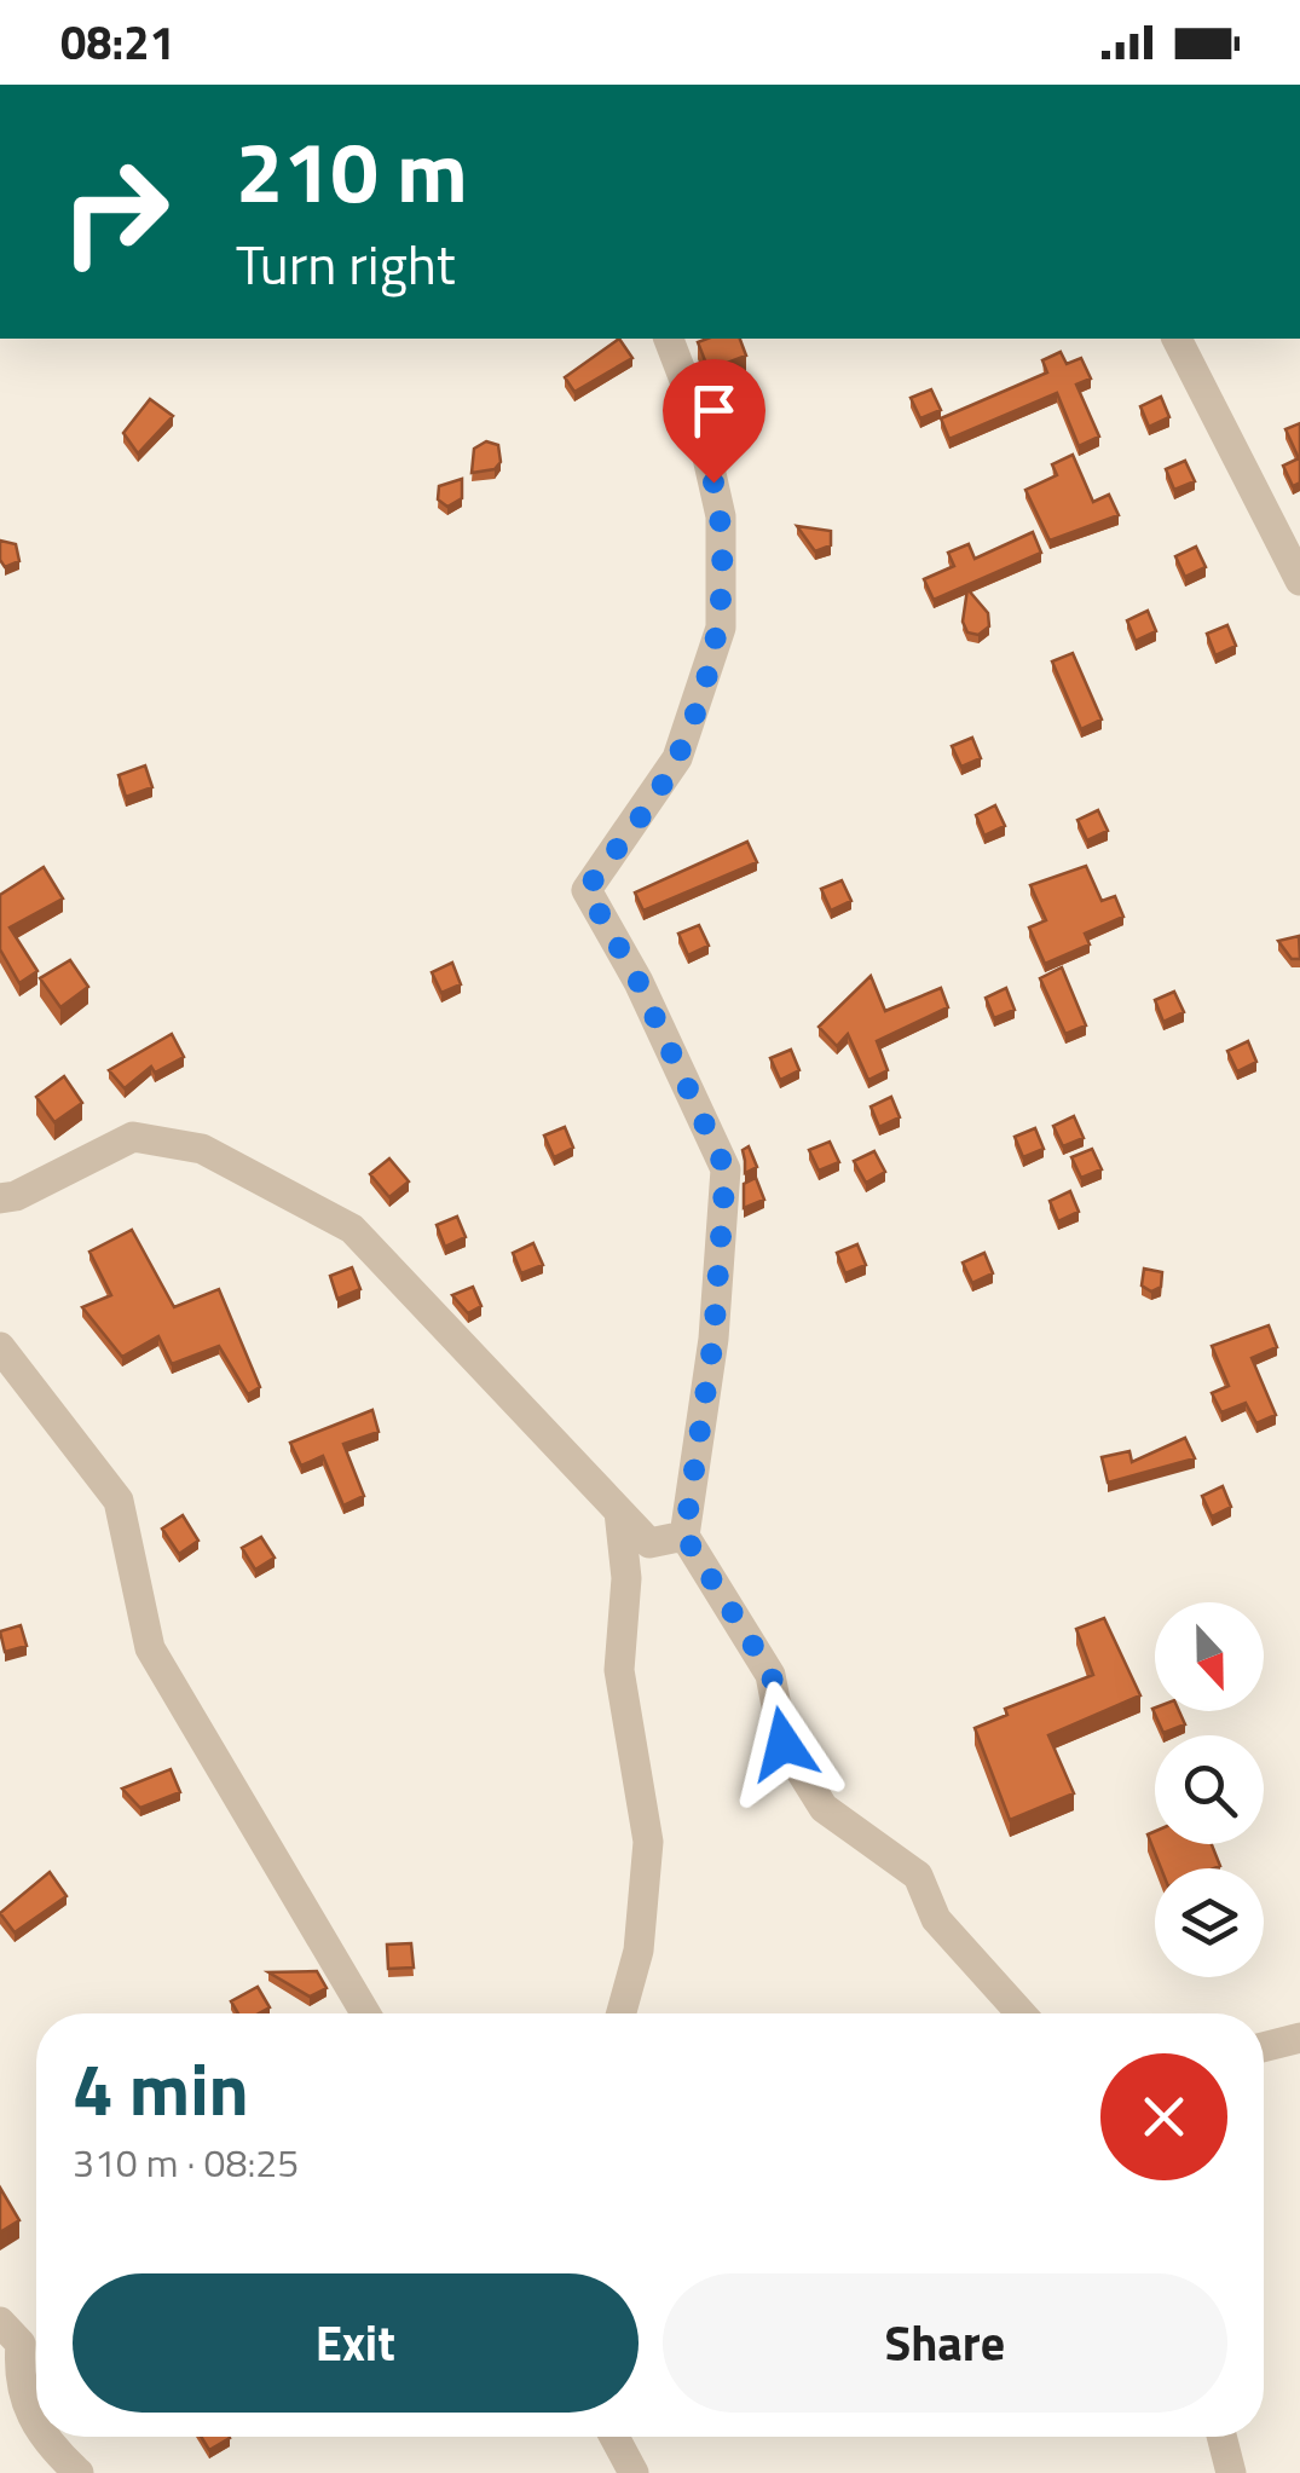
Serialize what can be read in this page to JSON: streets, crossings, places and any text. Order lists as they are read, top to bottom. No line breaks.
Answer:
{"north":"bottom","page":{"status":"08:21","turn":["210 m","Turn right"],"heading":["4 min","310 m · 08:25"],"buttons":["Exit","Share"]}}
